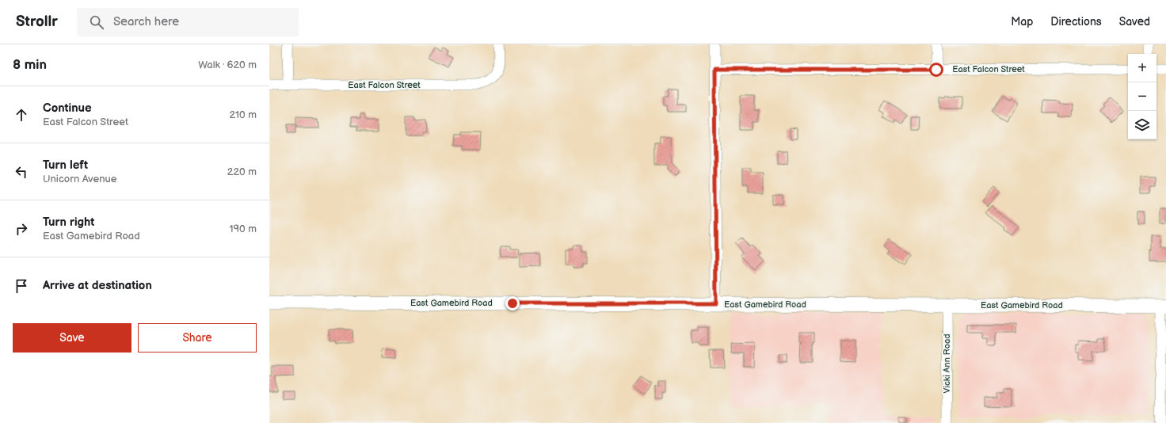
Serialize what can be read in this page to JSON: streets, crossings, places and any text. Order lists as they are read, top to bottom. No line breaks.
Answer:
{"streets":{"main road":["East Gamebird Road"],"street":["East Falcon Street","Vicki Ann Road"]},"crossings":[["East Gamebird Road","Vicki Ann Road"]],"page":{"header":"Strollr","search":"Search here","nav":["Map","Directions","Saved"],"heading":["8 min","Walk · 620 m"],"map_buttons":["+","−"],"list":[["Continue","East Falcon Street","210 m"],["Turn left","Unicorn Avenue","220 m"],["Turn right","East Gamebird Road","190 m"],"Arrive at destination"],"buttons":["Save","Share"]}}
